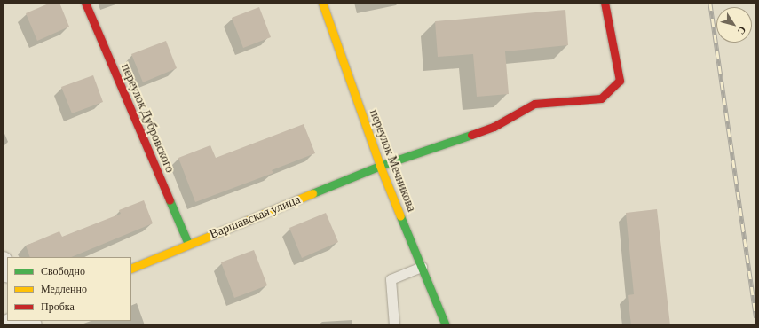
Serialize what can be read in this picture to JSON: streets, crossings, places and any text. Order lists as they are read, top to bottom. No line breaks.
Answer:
{"streets":{"street":["переулок Дубровского","переулок Мечникова","Варшавская улица"]},"crossings":[["переулок Дубровского","Варшавская улица"],["переулок Мечникова","Варшавская улица"]],"legend":["Свободно","Медленно","Пробка"],"north":"bottom right"}
